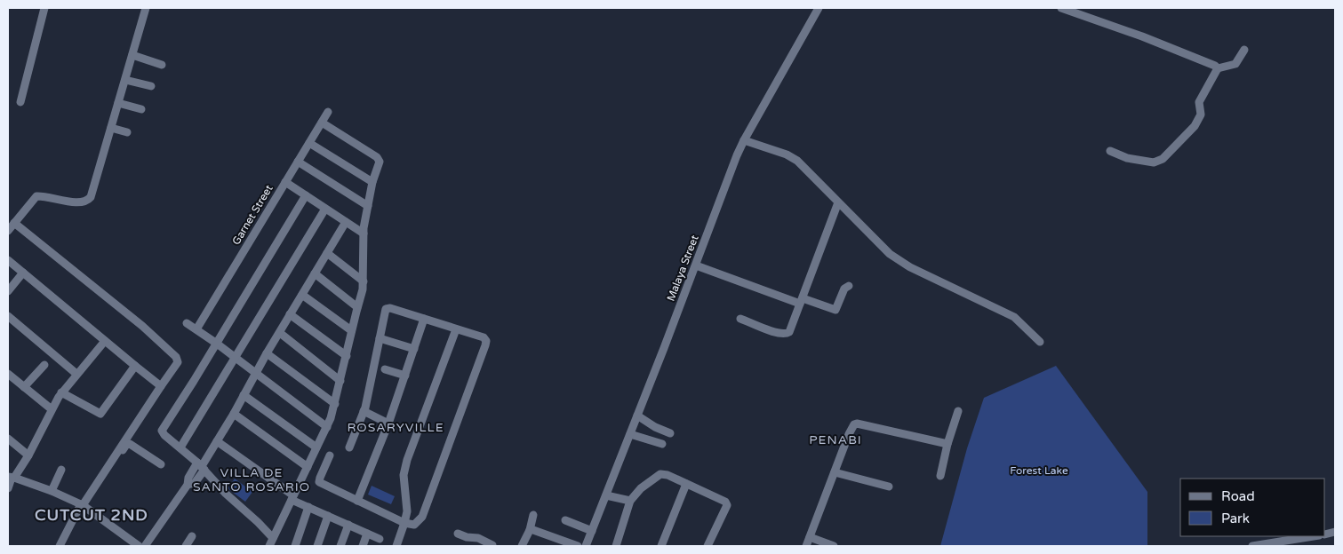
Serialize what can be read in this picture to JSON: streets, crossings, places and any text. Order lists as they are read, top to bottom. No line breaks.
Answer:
{"streets":{"street":["Garnet Street","Malaya Street"]},"districts":["ROSARYVILLE","PENABI","VILLA DE SANTO ROSARIO","CUTCUT 2ND"],"parks":["Forest Lake"],"legend":["Road","Park"]}
